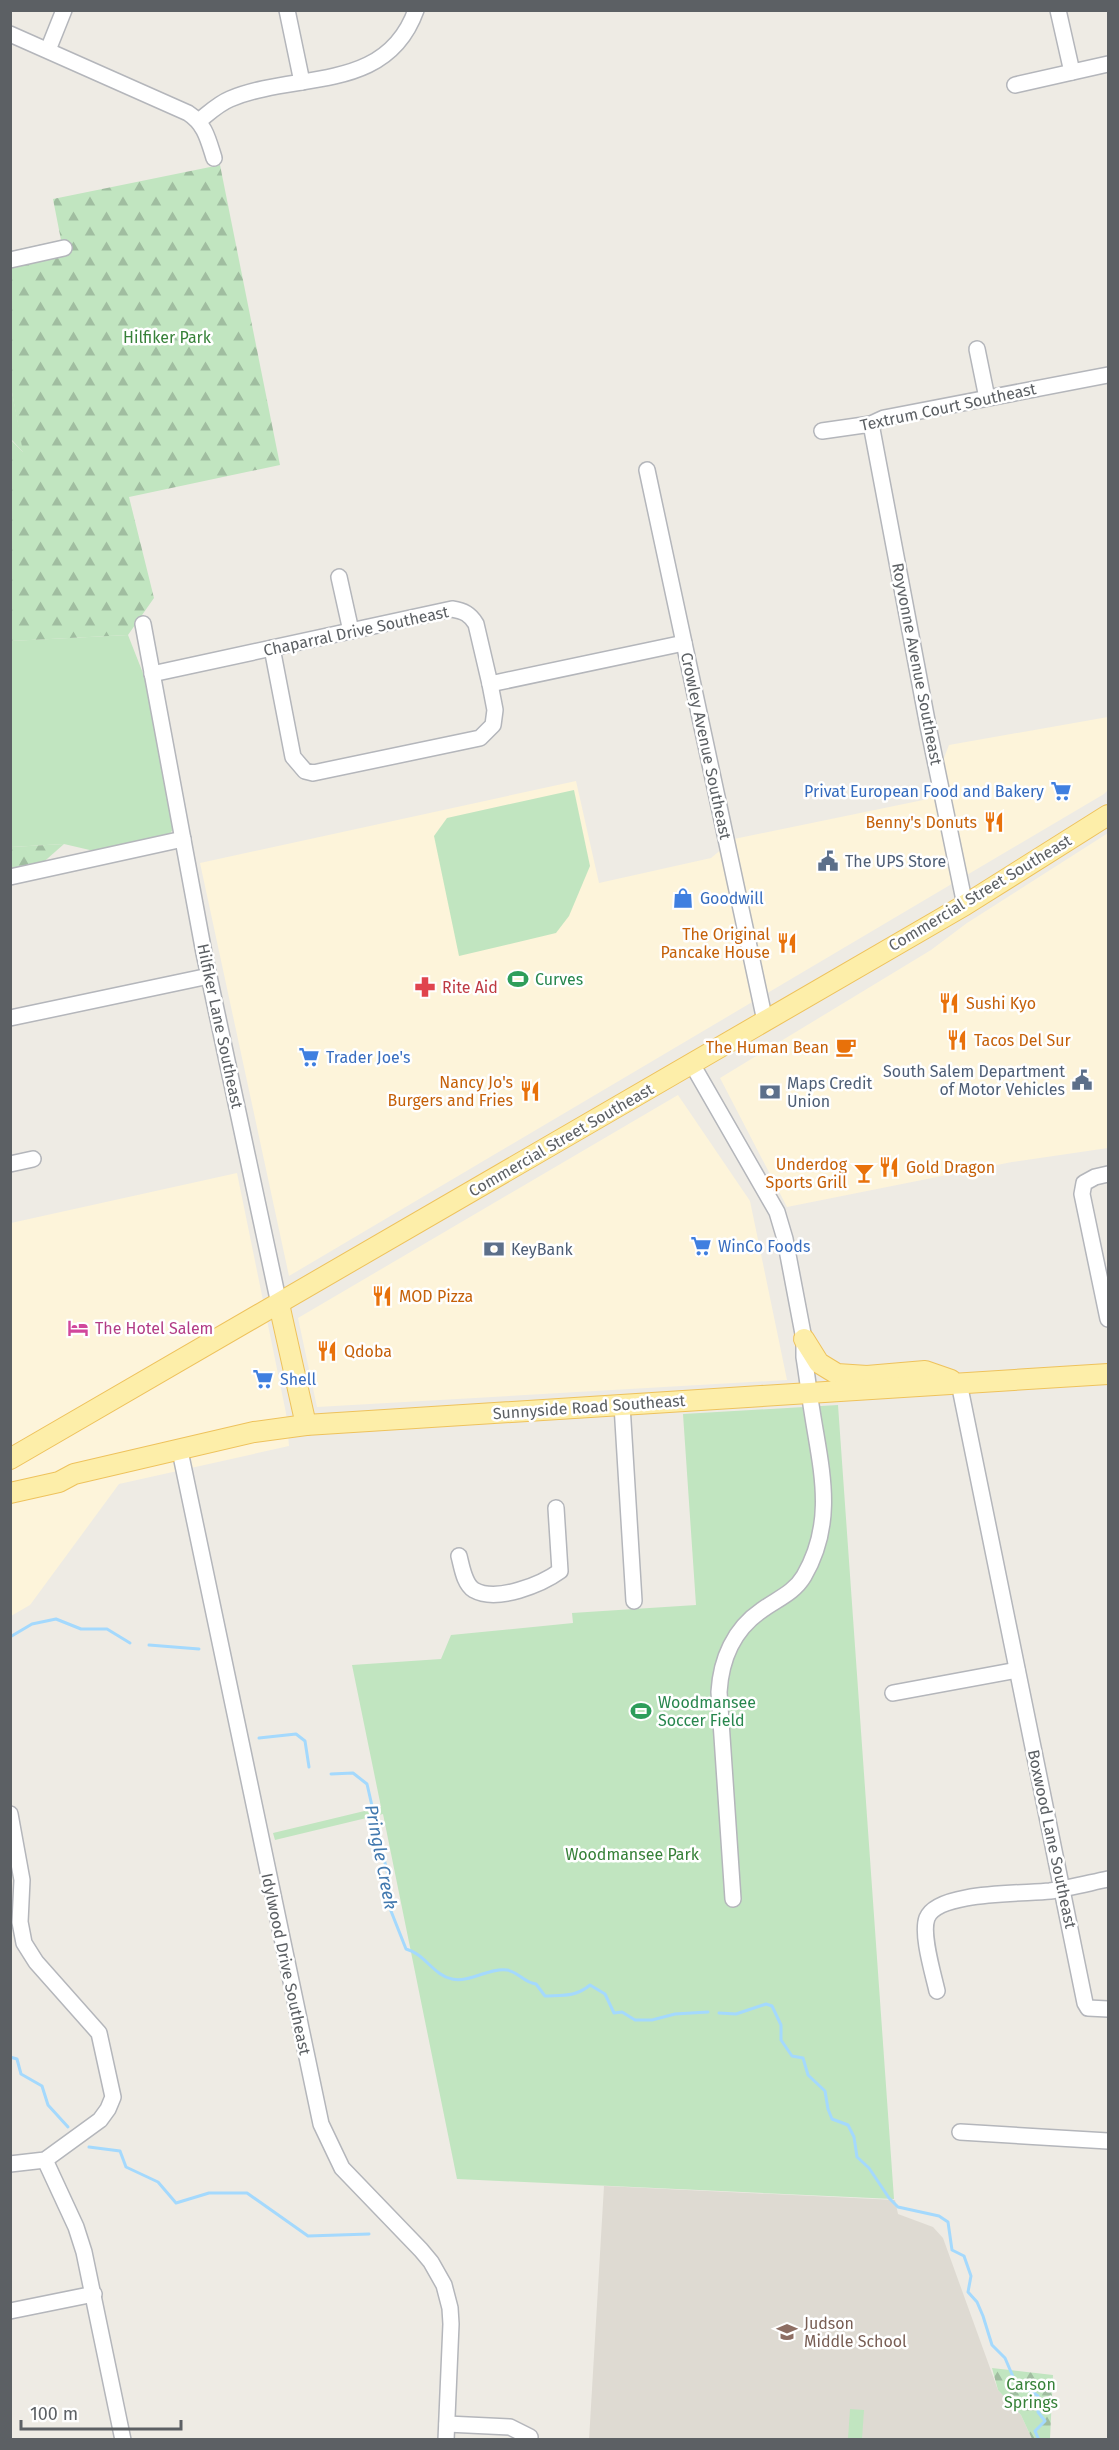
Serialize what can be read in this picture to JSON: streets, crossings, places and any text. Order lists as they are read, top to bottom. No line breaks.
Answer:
{"streets":{"main road":["Commercial Street Southeast","Hilfiker Lane Southeast","Sunnyside Road Southeast"],"street":["Textrum Court Southeast","Chaparral Drive Southeast","Royvonne Avenue Southeast","Crowley Avenue Southeast","Boxwood Lane Southeast","Idylwood Drive Southeast"]},"crossings":[["Textrum Court Southeast","Royvonne Avenue Southeast"],["Chaparral Drive Southeast","Hilfiker Lane Southeast"],["Royvonne Avenue Southeast","Commercial Street Southeast"],["Crowley Avenue Southeast","Commercial Street Southeast"],["Commercial Street Southeast","Hilfiker Lane Southeast"],["Hilfiker Lane Southeast","Sunnyside Road Southeast"],["Sunnyside Road Southeast","Boxwood Lane Southeast"],["Sunnyside Road Southeast","Idylwood Drive Southeast"]],"water":["Pringle Creek"],"parks":["Hilfiker Park","Woodmansee Park","Carson Springs"],"places":{"supermarket":["Privat European Food and Bakery","Trader Joe's","WinCo Foods","Shell"],"restaurant":["Benny's Donuts","The Original Pancake House","Sushi Kyo","Tacos Del Sur","Nancy Jo's Burgers and Fries","Gold Dragon","MOD Pizza","Qdoba"],"public building":["The UPS Store","South Salem Department of Motor Vehicles"],"shop":["Goodwill"],"sports":["Curves","Woodmansee Soccer Field"],"pharmacy":["Rite Aid"],"cafe":["The Human Bean"],"bank":["Maps Credit Union","KeyBank"],"bar":["Underdog Sports Grill"],"hotel":["The Hotel Salem"],"school or university":["Judson Middle School"]},"scale_bar":"100 m"}
